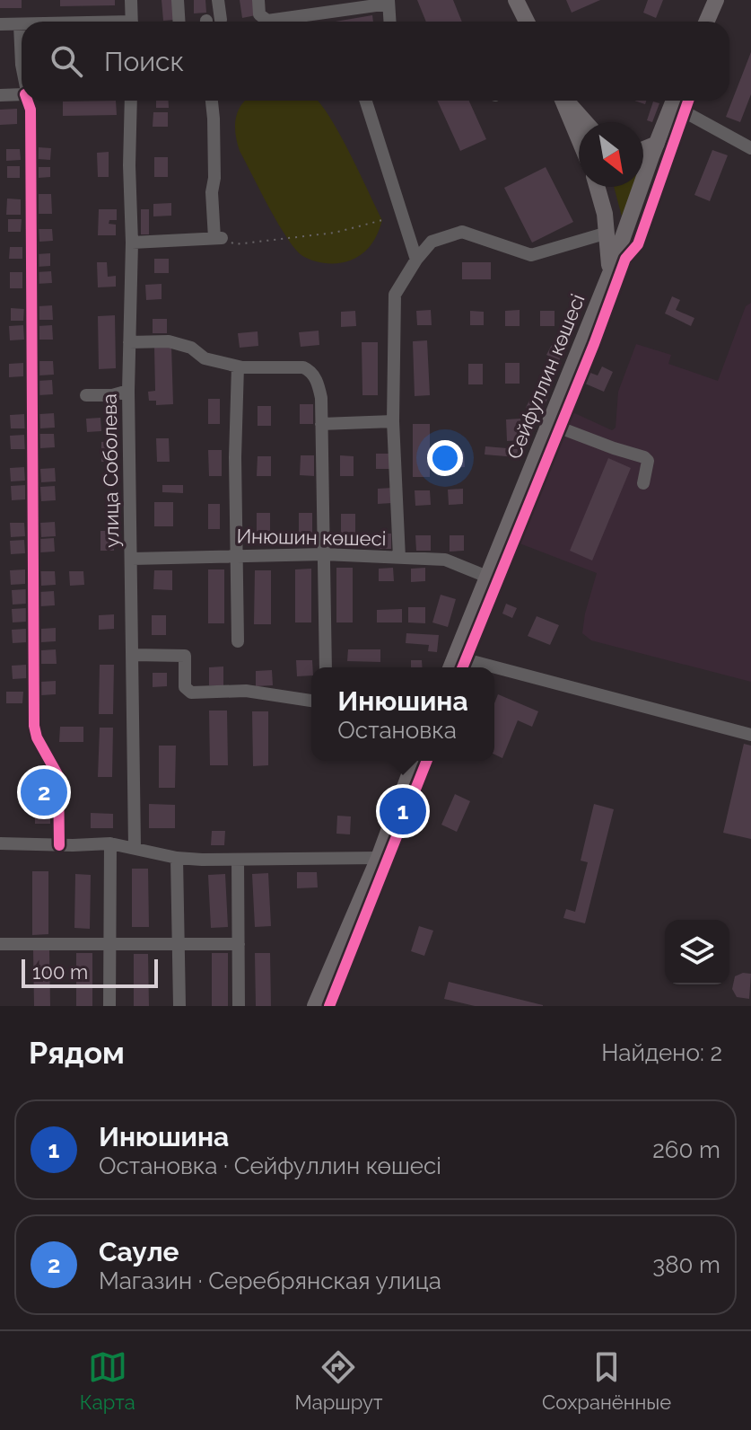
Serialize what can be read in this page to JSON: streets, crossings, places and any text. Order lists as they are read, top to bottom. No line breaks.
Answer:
{"streets":{"main road":["Сейфуллин көшесі"],"street":["улица Соболева","Инюшин көшесі"]},"crossings":[["Сейфуллин көшесі","Инюшин көшесі"],["улица Соболева","Инюшин көшесі"]],"scale_bar":"100 m","north":"bottom right","page":{"search":"Поиск","popup":["Инюшина","Остановка"],"pins":["2","1"],"scale":"100 m","heading":["Рядом","Найдено: 2"],"list":[{"mark":"1","name":"Инюшина","note":"Остановка · Сейфуллин көшесі","value":"260 m"},{"mark":"2","name":"Сауле","note":"Магазин · Серебрянская улица","value":"380 m"}],"nav":["Карта","Маршрут","Сохранённые"]}}
